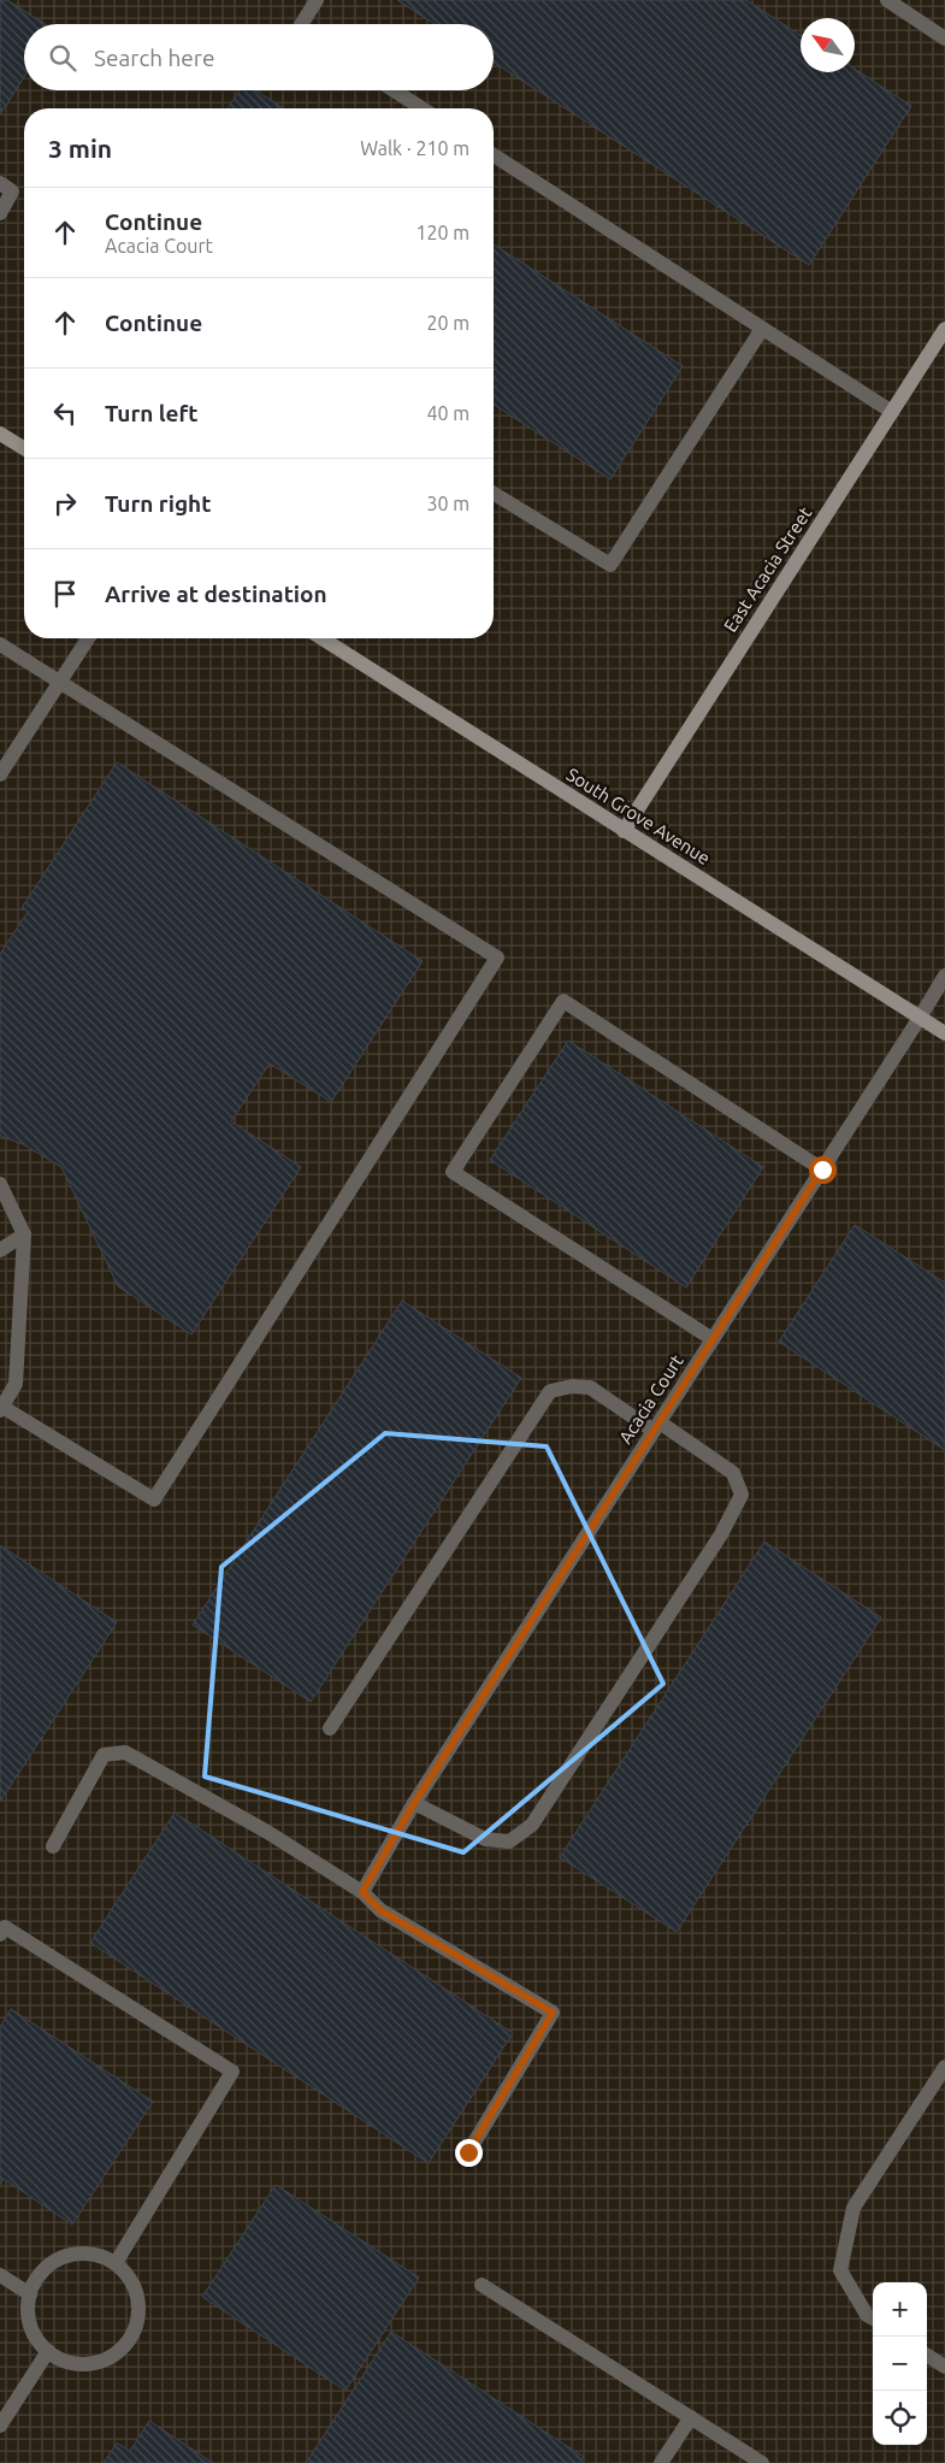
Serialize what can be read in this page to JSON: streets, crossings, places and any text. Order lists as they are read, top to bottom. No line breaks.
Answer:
{"streets":{"main road":["East Acacia Street","South Grove Avenue"],"street":["Acacia Court"]},"crossings":[["East Acacia Street","South Grove Avenue"],["South Grove Avenue","Acacia Court"]],"north":"top left","page":{"search":"Search here","heading":["3 min","Walk · 210 m"],"list":[["Continue","Acacia Court","120 m"],["Continue","20 m"],["Turn left","40 m"],["Turn right","30 m"],"Arrive at destination"],"map_buttons":["+","−"]}}
